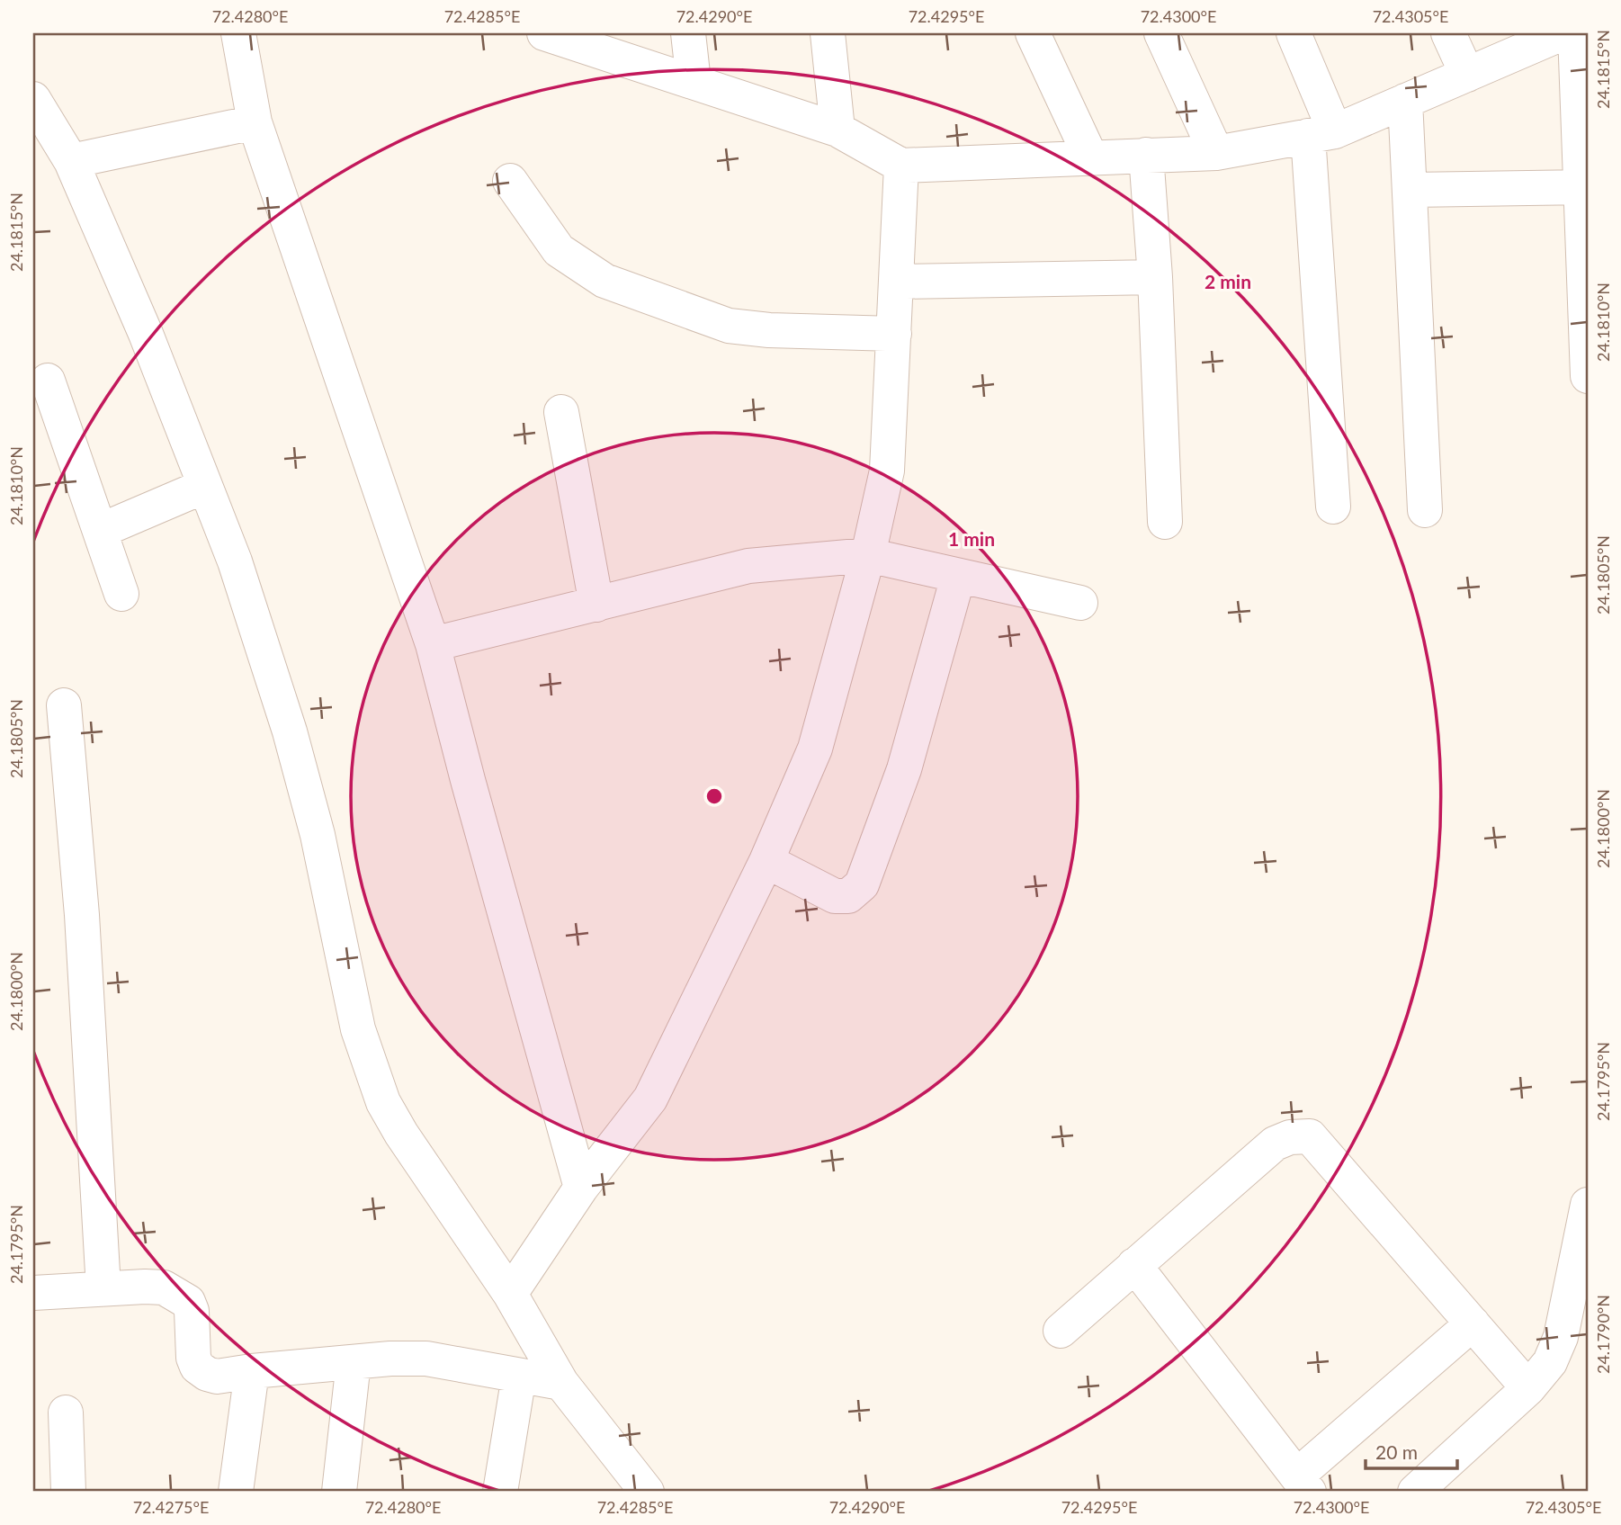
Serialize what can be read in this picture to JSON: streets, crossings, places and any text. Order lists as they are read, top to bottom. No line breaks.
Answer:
{"scale_bar":"20 m","coordinates":["72.4280°E","72.4285°E","72.4290°E","72.4295°E","72.4300°E","72.4305°E","24.1815°N","24.1810°N","24.1805°N","24.1800°N","24.1795°N","24.1790°N","72.4275°E"],"rings":["2 min","1 min"]}
